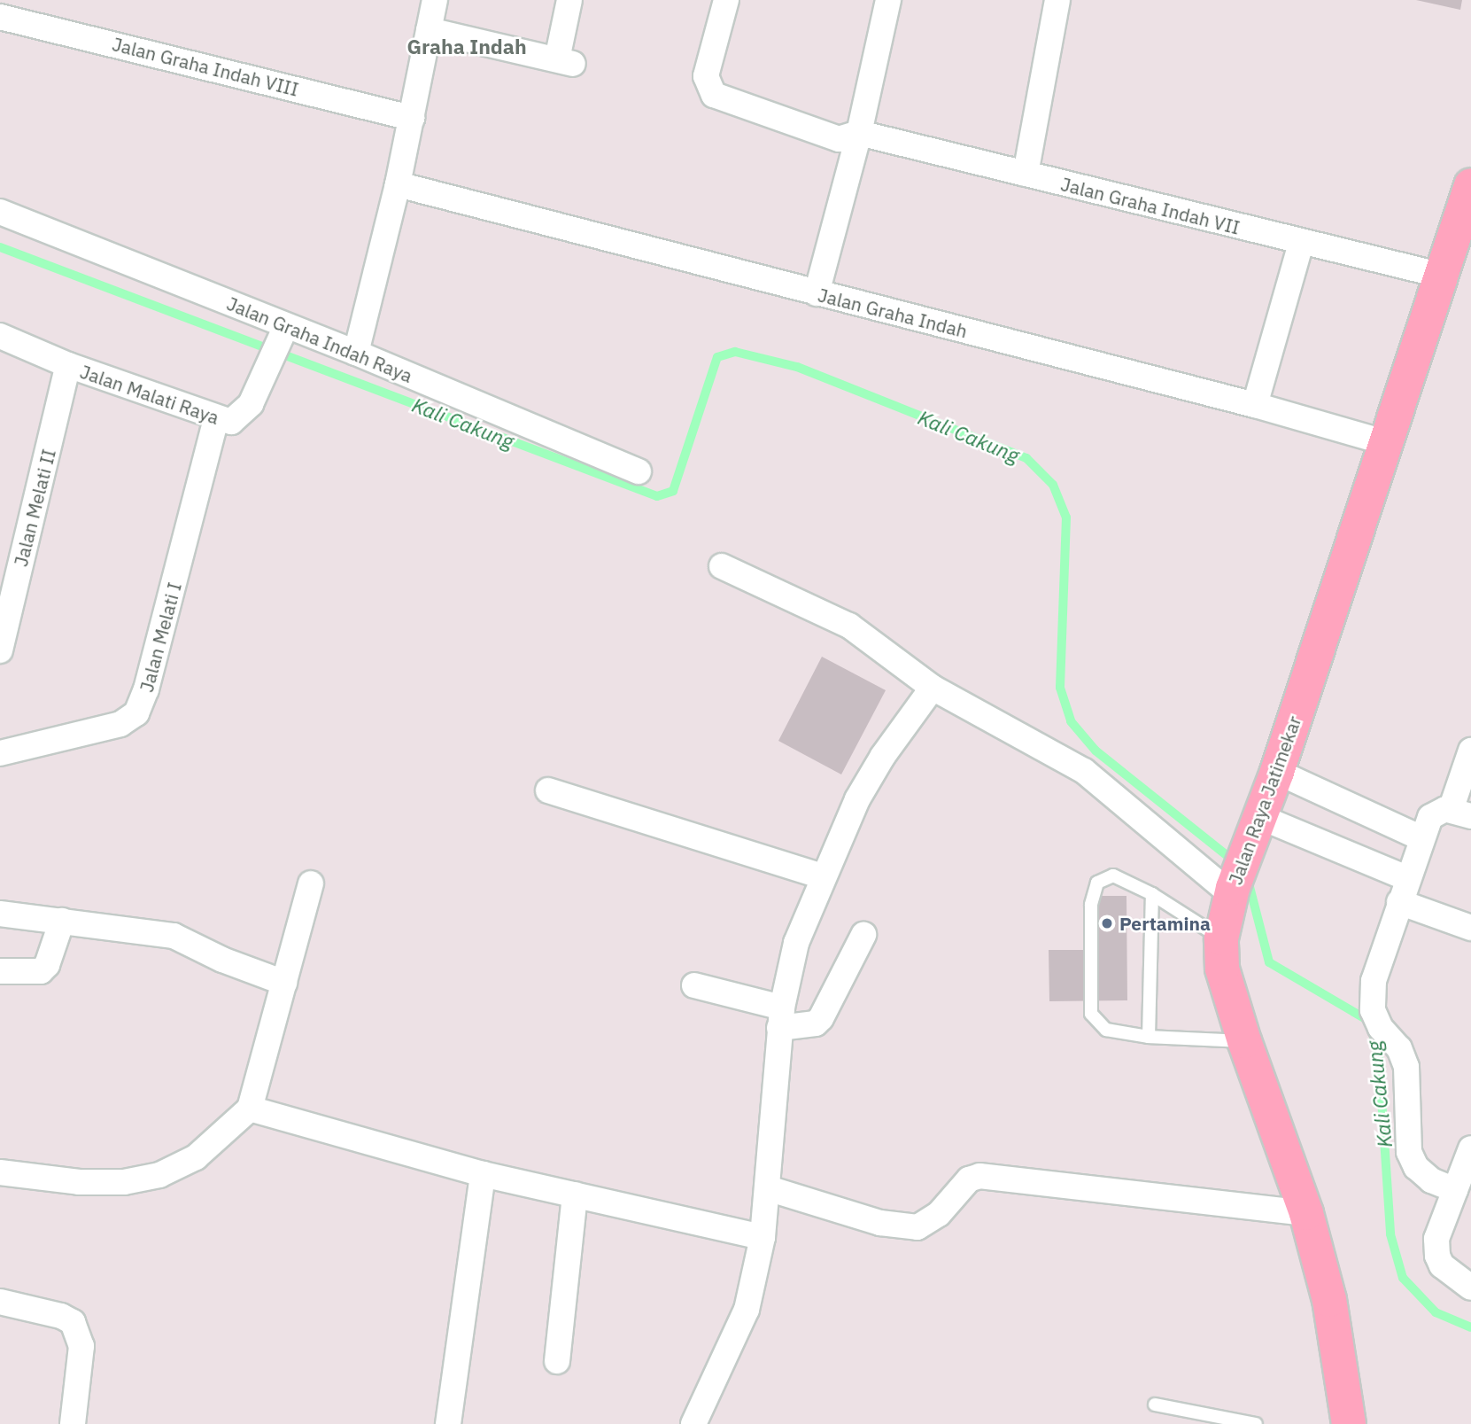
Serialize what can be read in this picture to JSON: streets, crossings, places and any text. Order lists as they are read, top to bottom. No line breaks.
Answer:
{"streets":{"main road":["Jalan Raya Jatimekar"],"street":["Jalan Graha Indah VIII","Jalan Graha Indah VII","Jalan Graha Indah","Jalan Graha Indah Raya","Jalan Malati Raya","Jalan Melati II","Jalan Melati I"]},"crossings":[["Jalan Graha Indah VII","Jalan Raya Jatimekar"],["Jalan Graha Indah","Jalan Raya Jatimekar"],["Jalan Graha Indah Raya","Jalan Malati Raya"],["Jalan Malati Raya","Jalan Melati II"],["Jalan Malati Raya","Jalan Melati I"]],"districts":["Graha Indah"],"water":["Kali Cakung"],"places":["Pertamina"]}
